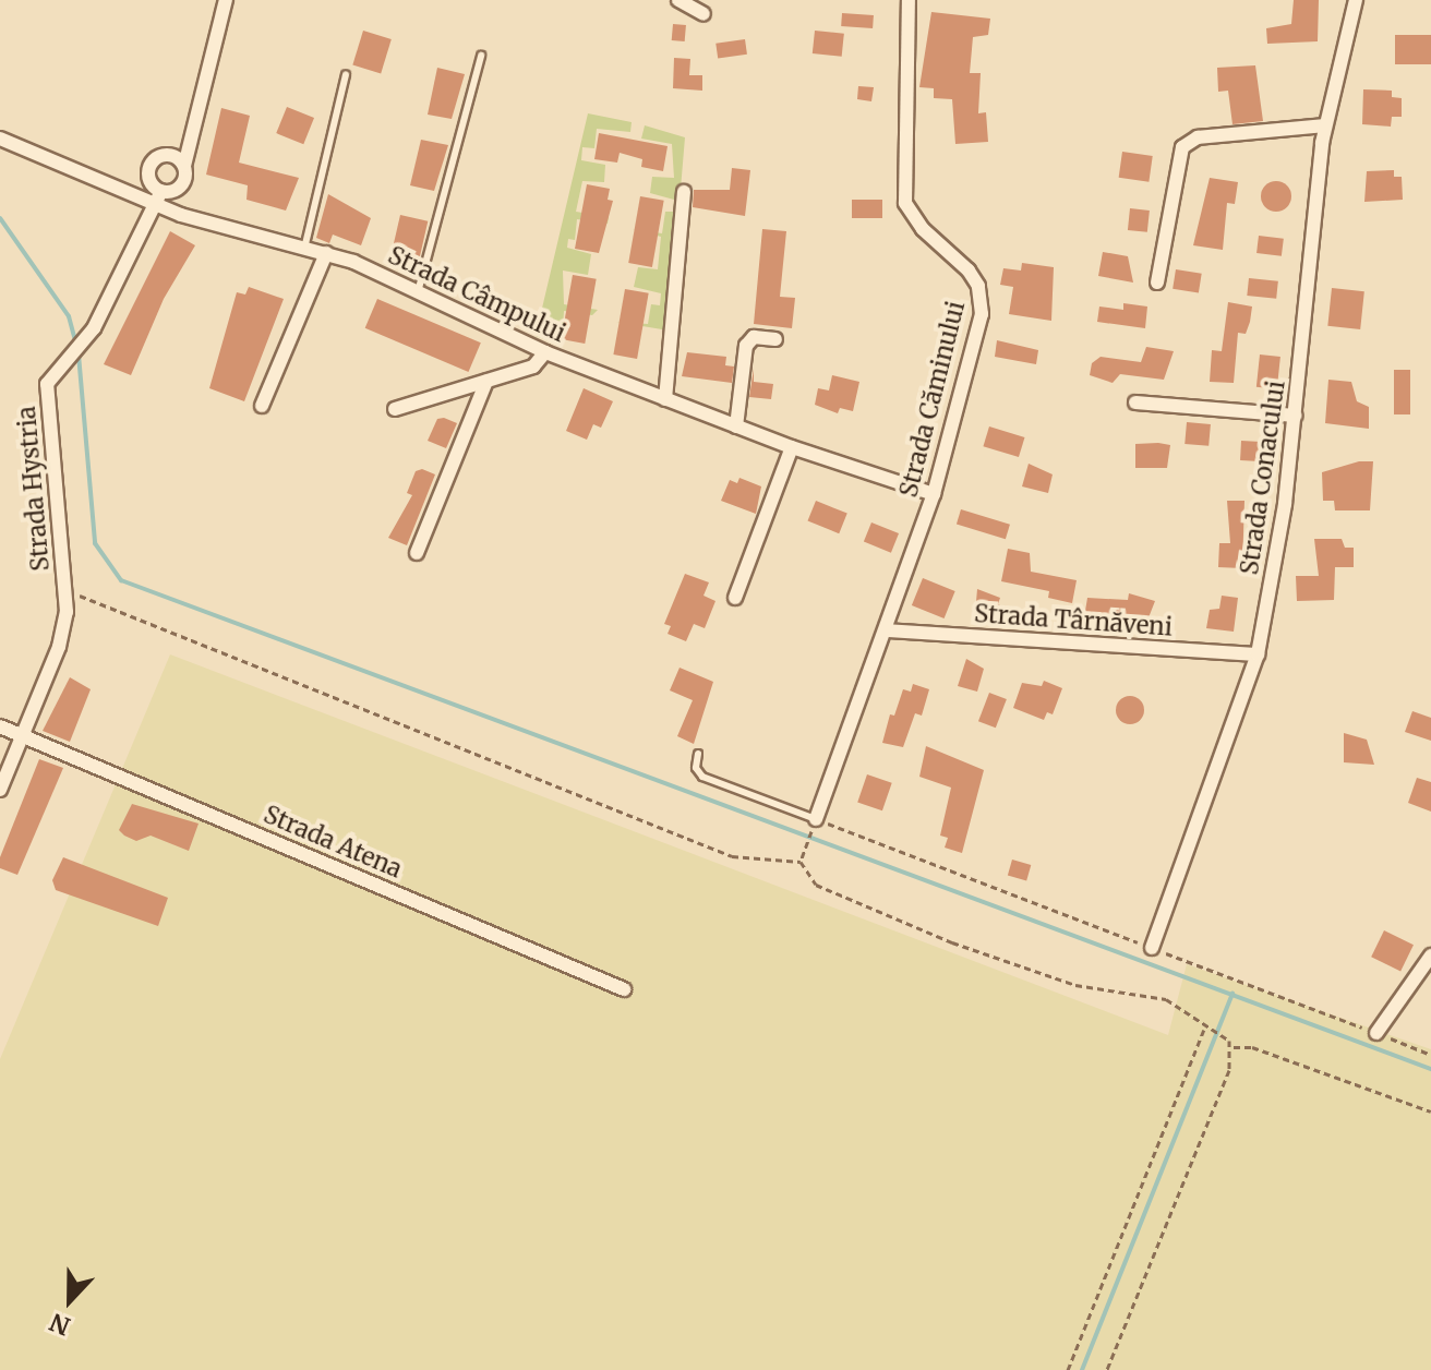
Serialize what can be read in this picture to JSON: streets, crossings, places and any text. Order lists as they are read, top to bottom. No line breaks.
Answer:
{"streets":{"street":["Strada Câmpului","Strada Căminului","Strada Conacului","Strada Hystria","Strada Târnăveni","Strada Atena"]},"crossings":[["Strada Câmpului","Strada Căminului"],["Strada Câmpului","Strada Hystria"],["Strada Căminului","Strada Târnăveni"],["Strada Conacului","Strada Târnăveni"],["Strada Hystria","Strada Atena"]],"north":"bottom"}
